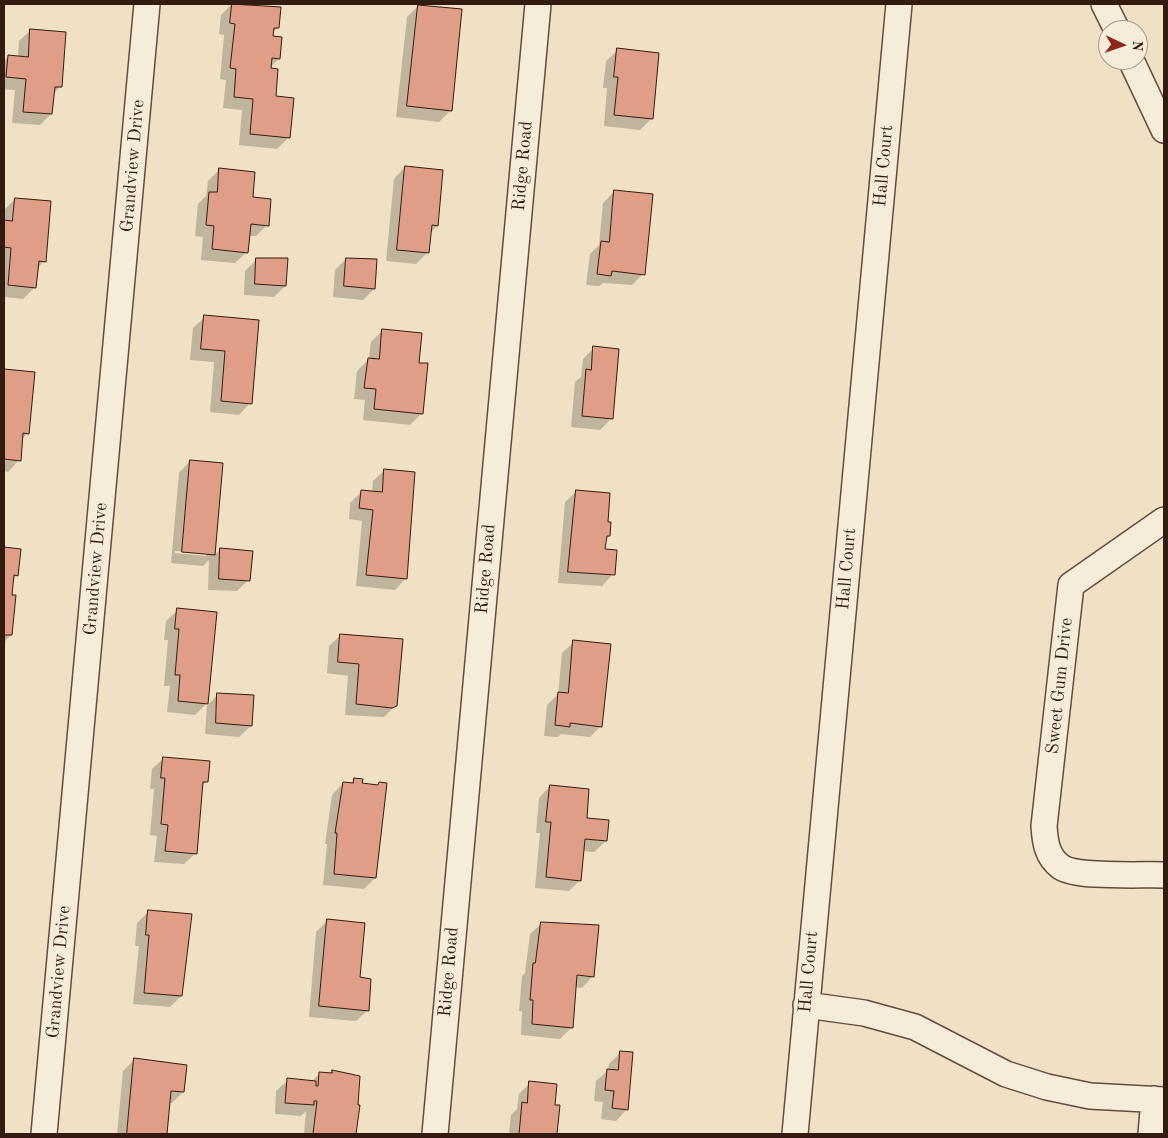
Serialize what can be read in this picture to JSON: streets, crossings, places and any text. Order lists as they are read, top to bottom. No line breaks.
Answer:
{"streets":{"street":["Grandview Drive","Ridge Road","Hall Court","Sweet Gum Drive"]},"north":"right"}
